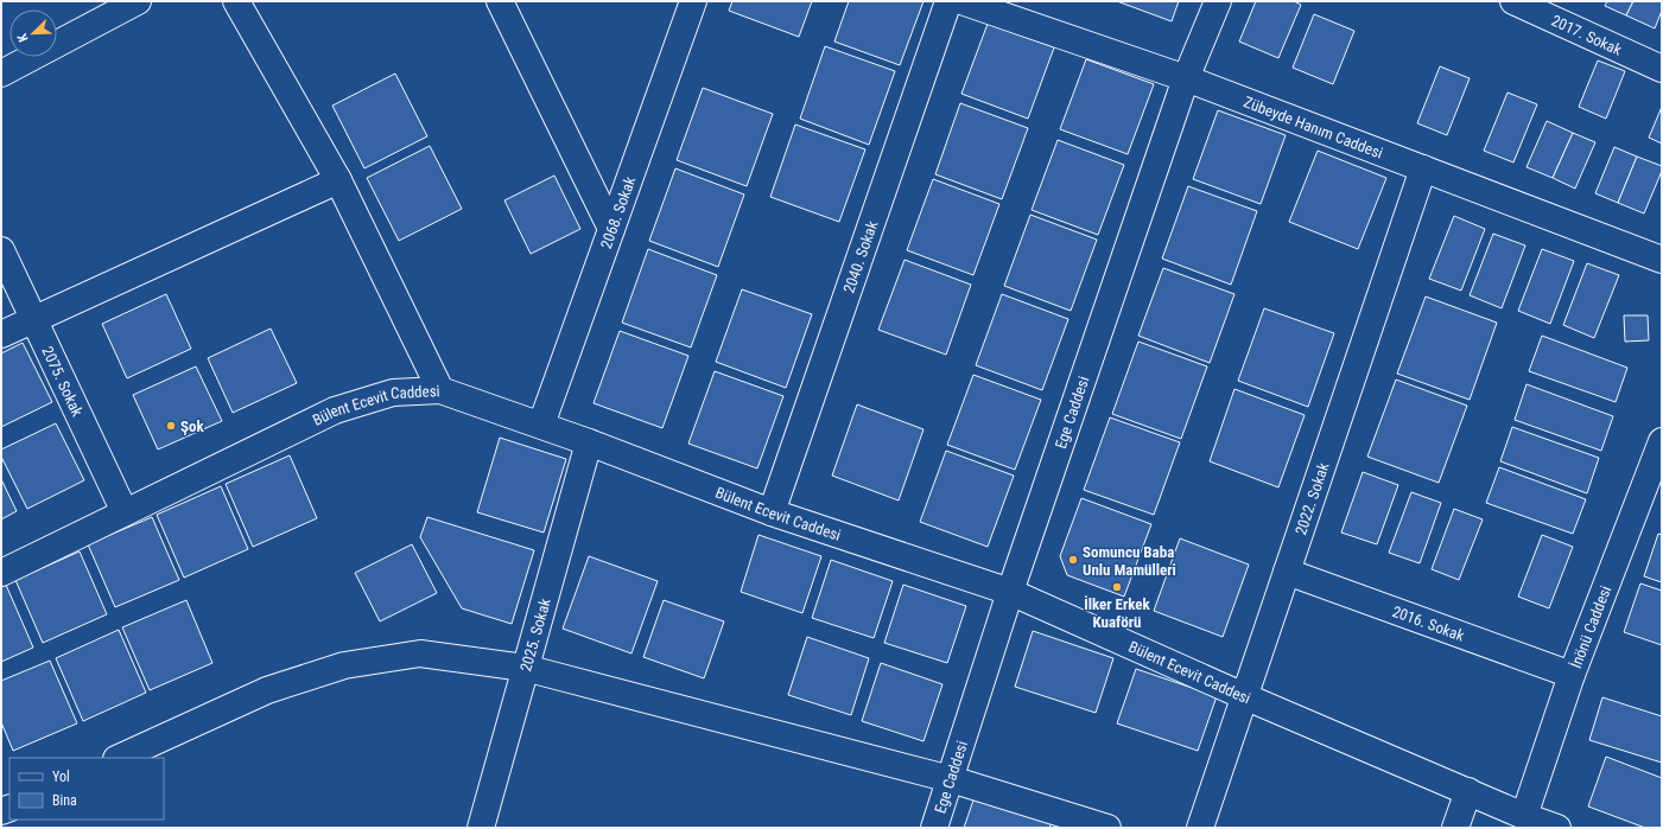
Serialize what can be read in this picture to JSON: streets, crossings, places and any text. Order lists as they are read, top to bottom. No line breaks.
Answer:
{"streets":{"street":["2017. Sokak","Zübeyde Hanım Caddesi","2068. Sokak","2040. Sokak","2075. Sokak","Bülent Ecevit Caddesi","Ege Caddesi","2022. Sokak","2016. Sokak","İnönü Caddesi","2025. Sokak"]},"crossings":[["Zübeyde Hanım Caddesi","Ege Caddesi"],["Zübeyde Hanım Caddesi","2022. Sokak"],["2068. Sokak","Bülent Ecevit Caddesi"],["2040. Sokak","Bülent Ecevit Caddesi"],["2075. Sokak","Bülent Ecevit Caddesi"],["Bülent Ecevit Caddesi","Ege Caddesi"],["Bülent Ecevit Caddesi","2022. Sokak"],["Bülent Ecevit Caddesi","İnönü Caddesi"],["Bülent Ecevit Caddesi","2025. Sokak"],["2022. Sokak","2016. Sokak"],["2016. Sokak","İnönü Caddesi"]],"places":["Şok","Somuncu Baba Unlu Mamülleri","İlker Erkek Kuaförü"],"legend":["Yol","Bina"],"north":"bottom left"}
